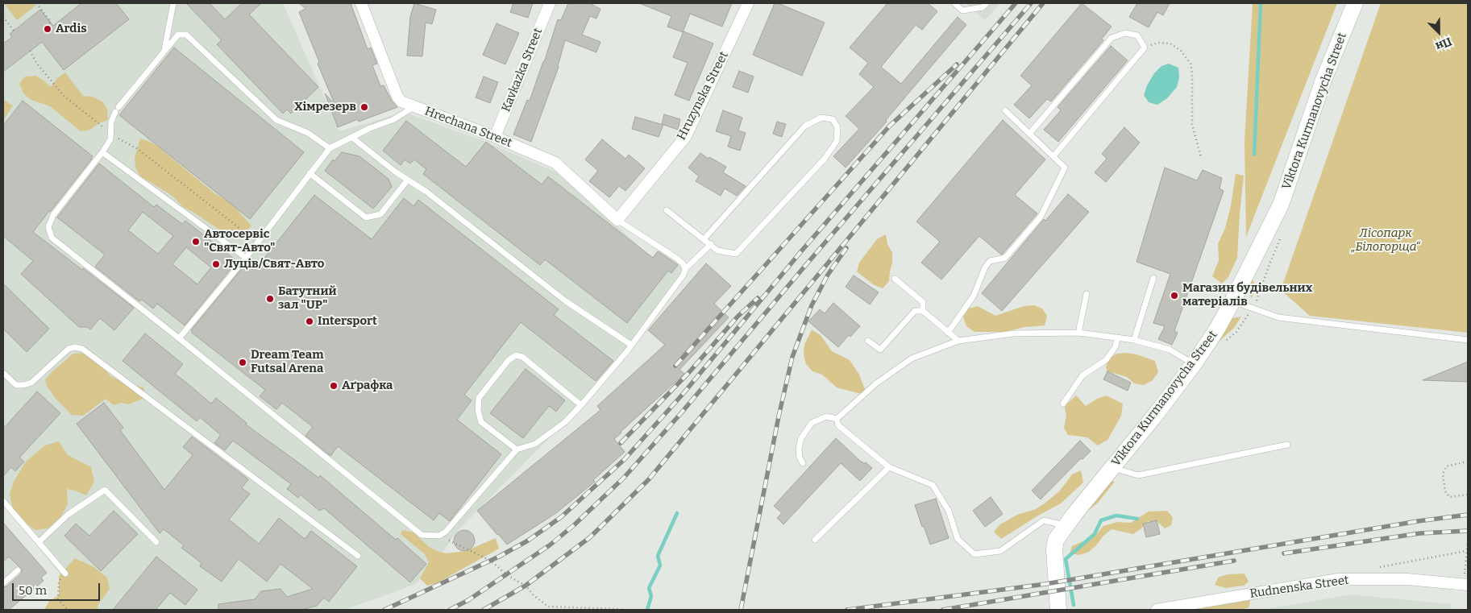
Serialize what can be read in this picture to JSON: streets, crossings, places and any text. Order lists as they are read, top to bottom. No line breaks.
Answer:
{"streets":{"street":["Kavkazka Street","Hruzynska Street","Viktora Kurmanovycha Street","Hrechana Street","Rudnenska Street"]},"crossings":[["Kavkazka Street","Hrechana Street"],["Hruzynska Street","Hrechana Street"]],"parks":["Лісопарк „Білогорща“"],"places":["Ardis","Хімрезерв","Автосервіс \"Свят-Авто\"","Луців/Свят-Авто","Магазин будівельних матеріалів","Батутний зал \"UP\"","Intersport","Dream Team Futsal Arena","Аґрафка"],"scale_bar":"50 m","north":"bottom right"}
